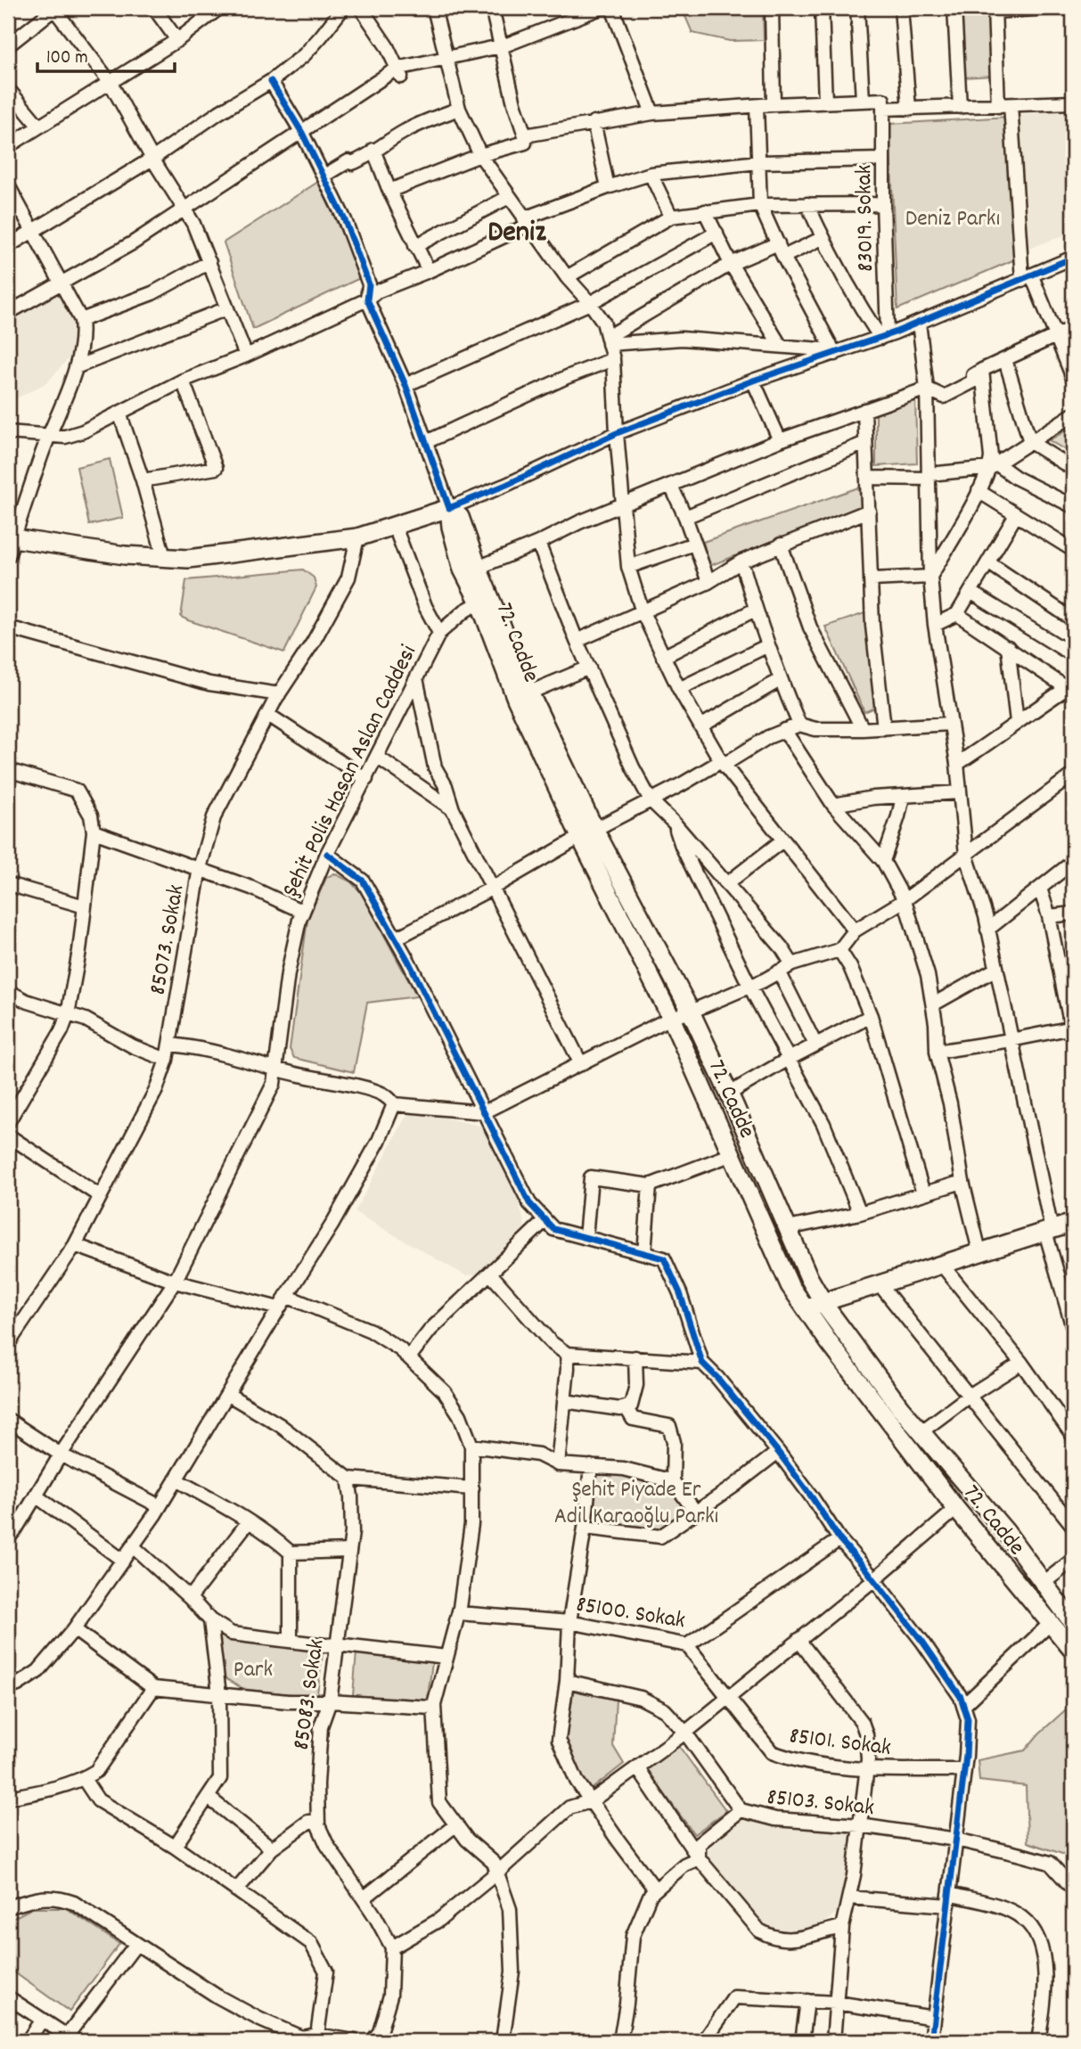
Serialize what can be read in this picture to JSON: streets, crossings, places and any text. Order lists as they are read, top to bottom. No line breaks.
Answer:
{"streets":{"main road":["72. Cadde"],"street":["83019. Sokak","Şehit Polis Hasan Aslan Caddesi","85073. Sokak","85100. Sokak","85083. Sokak","85101. Sokak","85103. Sokak"]},"crossings":[["72. Cadde","Şehit Polis Hasan Aslan Caddesi"],["85100. Sokak","85101. Sokak"]],"districts":["Deniz"],"parks":["Deniz Parkı","Şehit Piyade Er Adil Karaoğlu Parkı","Park"],"scale_bar":"100 m"}
